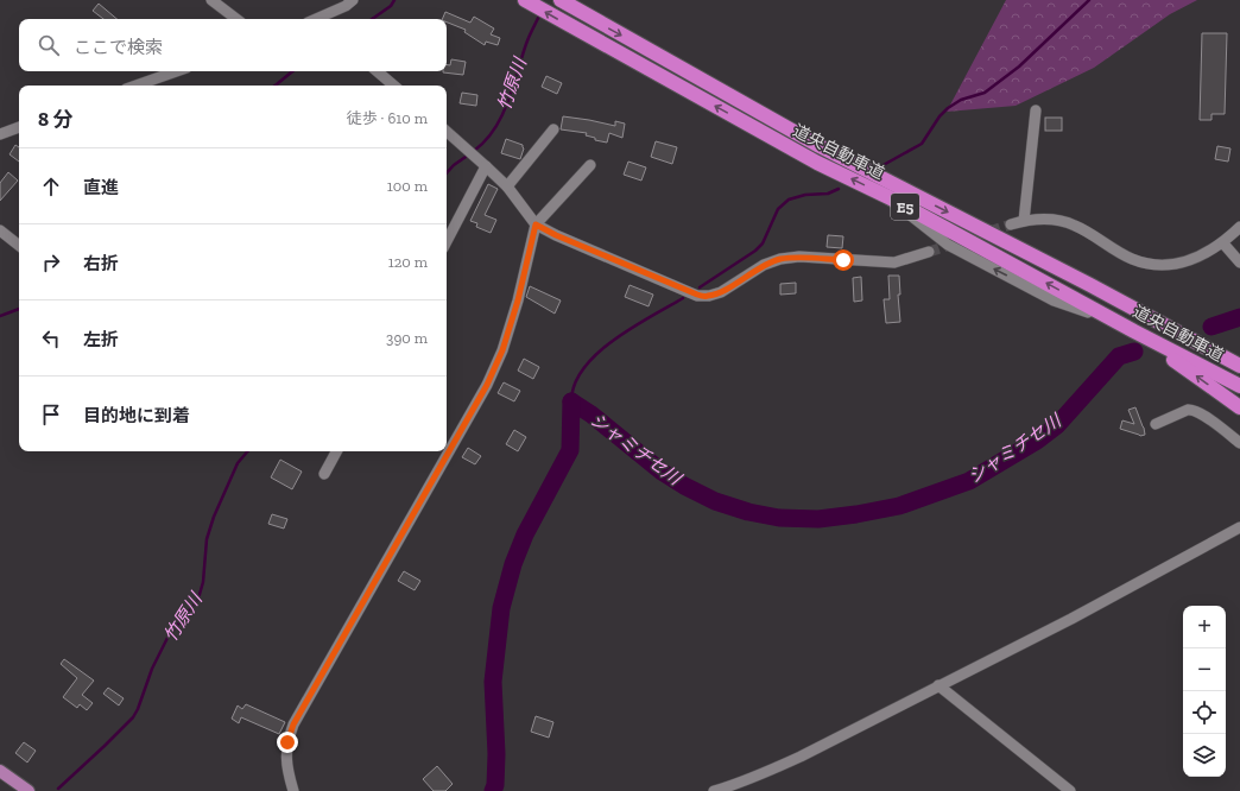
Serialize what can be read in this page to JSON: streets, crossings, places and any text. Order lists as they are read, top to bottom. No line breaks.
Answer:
{"streets":{"highway":["道央自動車道","E5"]},"water":["竹原川","シャミチセ川"],"page":{"search":"ここで検索","heading":["8 分","徒歩 · 610 m"],"list":[["直進","100 m"],["右折","120 m"],["左折","390 m"],"目的地に到着"],"map_buttons":["+","−"]}}
